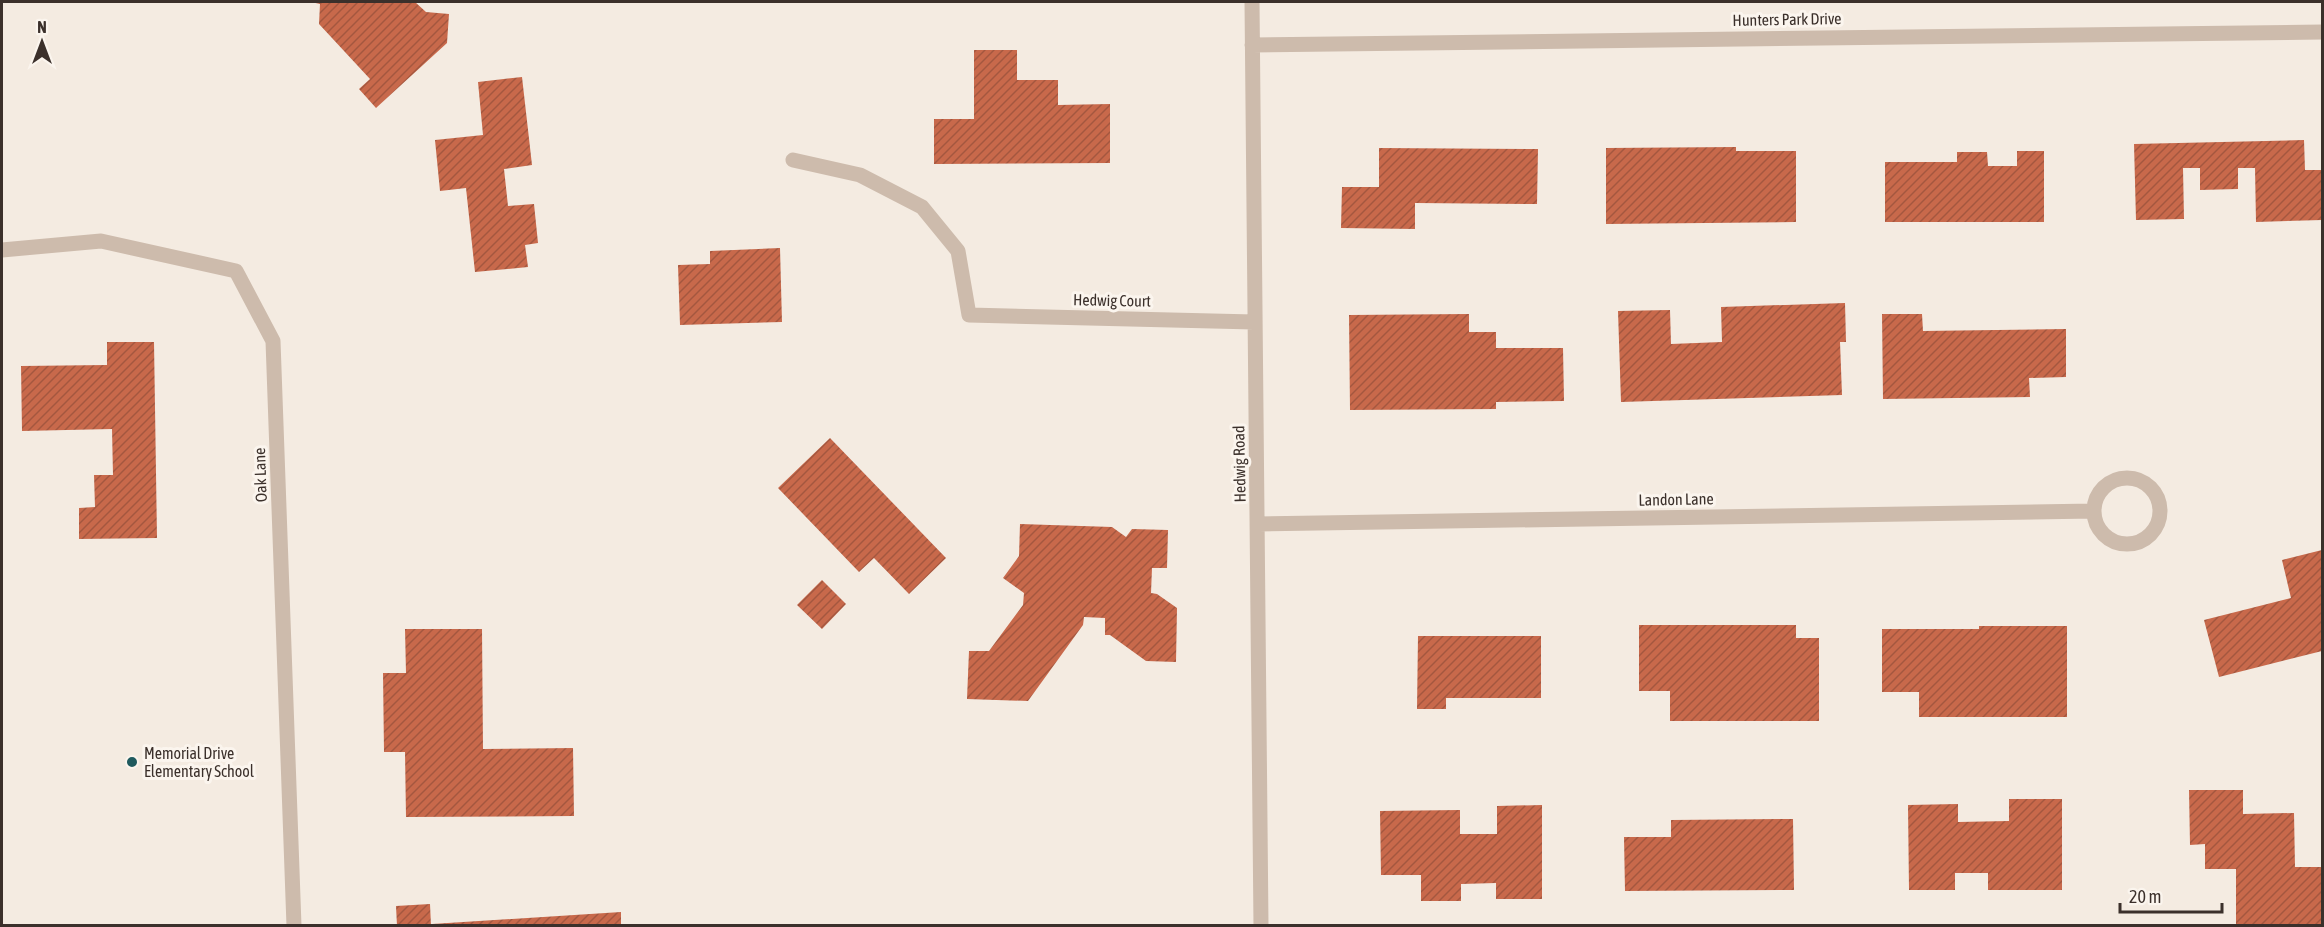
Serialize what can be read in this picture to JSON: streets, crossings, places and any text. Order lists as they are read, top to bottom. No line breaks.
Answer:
{"streets":{"street":["Hunters Park Drive","Hedwig Court","Hedwig Road","Oak Lane","Landon Lane"]},"crossings":[["Hunters Park Drive","Hedwig Road"],["Hedwig Court","Hedwig Road"],["Hedwig Road","Landon Lane"]],"places":["Memorial Drive Elementary School"],"scale_bar":"20 m","north":"top"}
